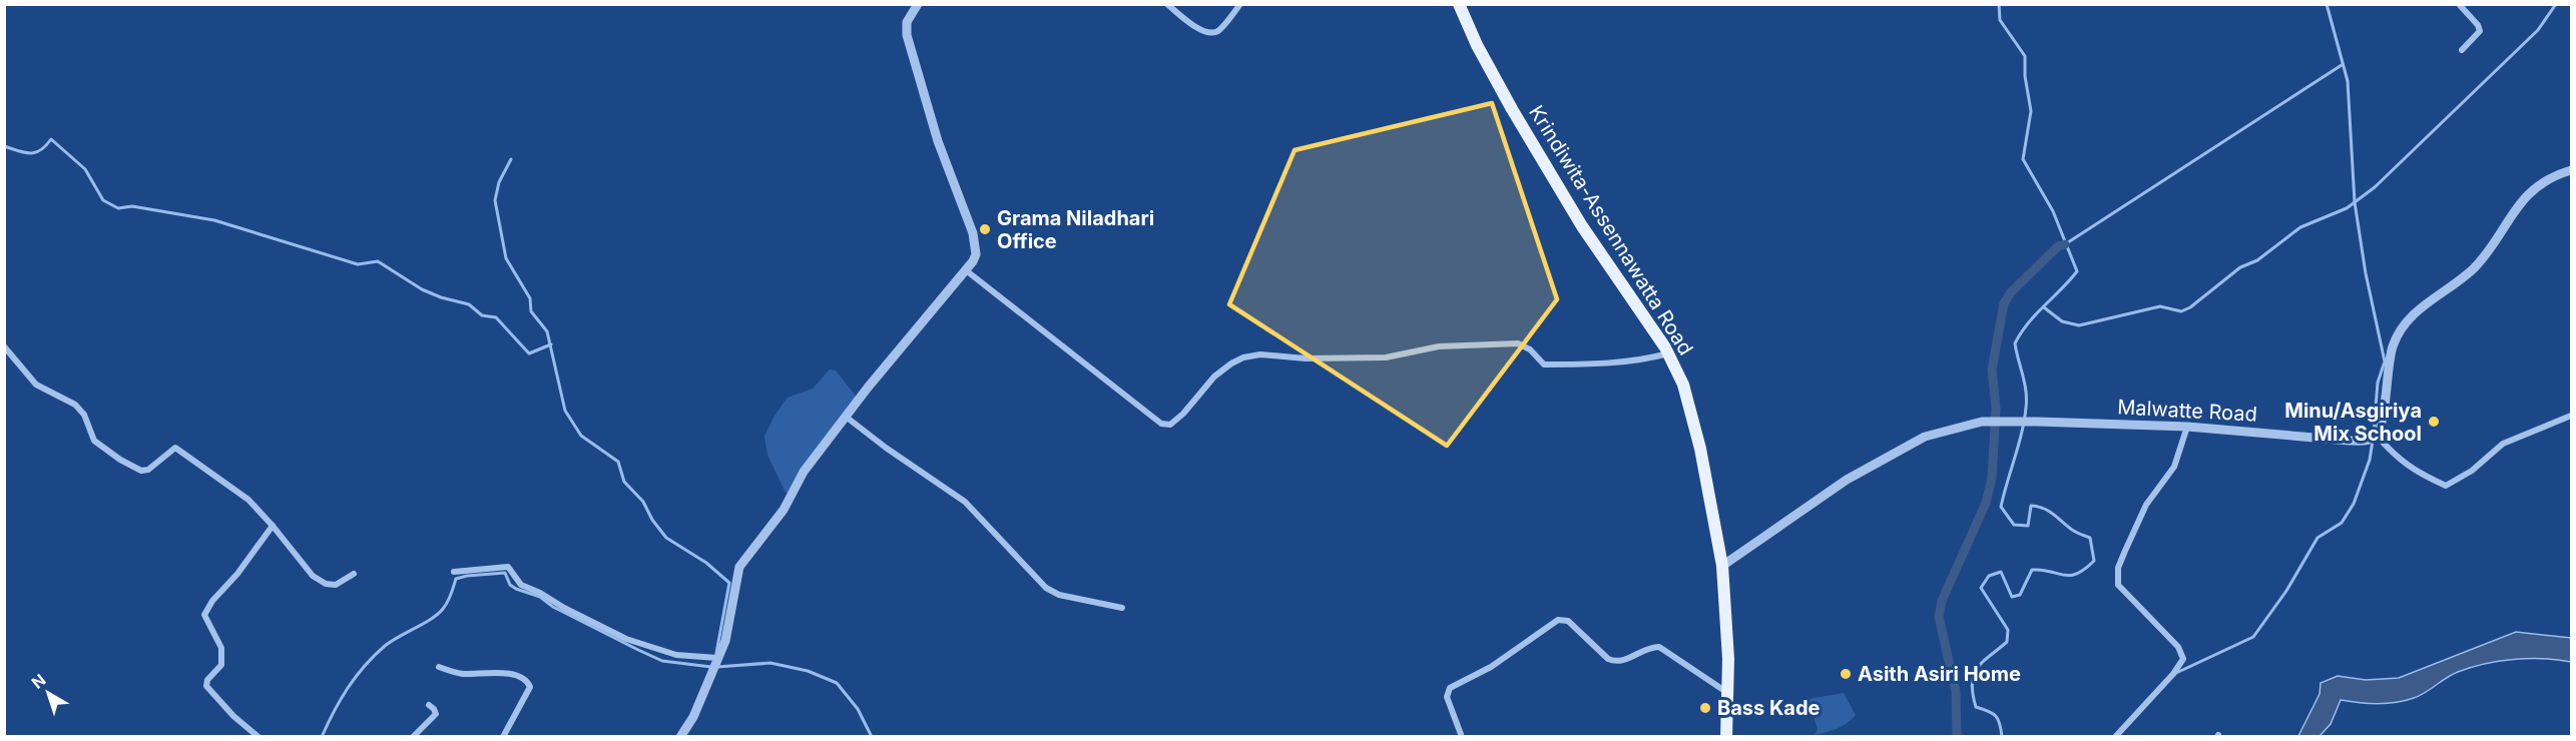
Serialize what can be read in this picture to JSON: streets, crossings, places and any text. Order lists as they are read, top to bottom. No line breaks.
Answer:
{"streets":{"main road":["Krindiwita-Assennawatta Road"],"street":["Malwatte Road"]},"crossings":[["Krindiwita-Assennawatta Road","Malwatte Road"]],"places":["Grama Niladhari Office","Minu/Asgiriya Mix School","Asith Asiri Home","Bass Kade"],"north":"top left"}
